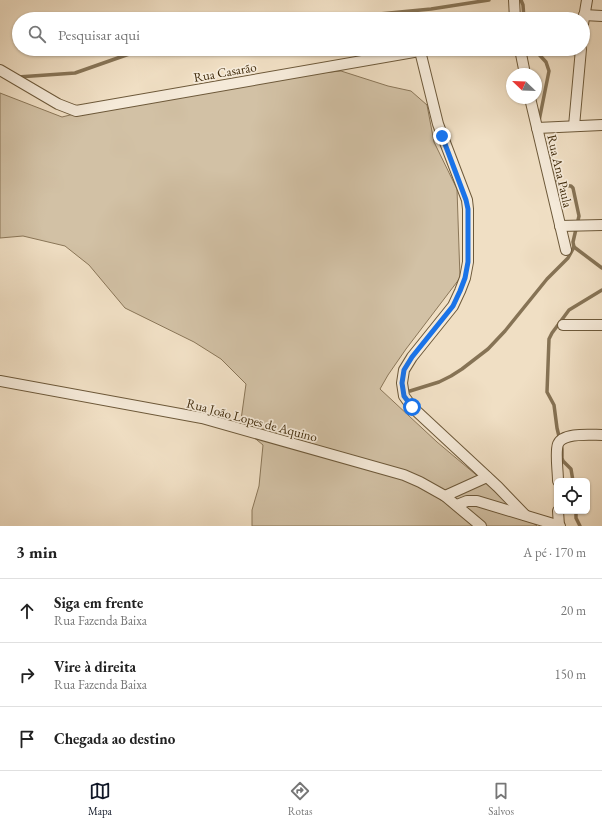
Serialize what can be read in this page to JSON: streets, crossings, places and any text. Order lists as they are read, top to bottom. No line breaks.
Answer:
{"streets":{"street":["Rua Casarão","Rua Ana Paula","Rua João Lopes de Aquino"]},"north":"top left","page":{"search":"Pesquisar aqui","heading":["3 min","A pé · 170 m"],"list":[["Siga em frente","Rua Fazenda Baixa","20 m"],["Vire à direita","Rua Fazenda Baixa","150 m"],"Chegada ao destino"],"nav":["Mapa","Rotas","Salvos"]}}
